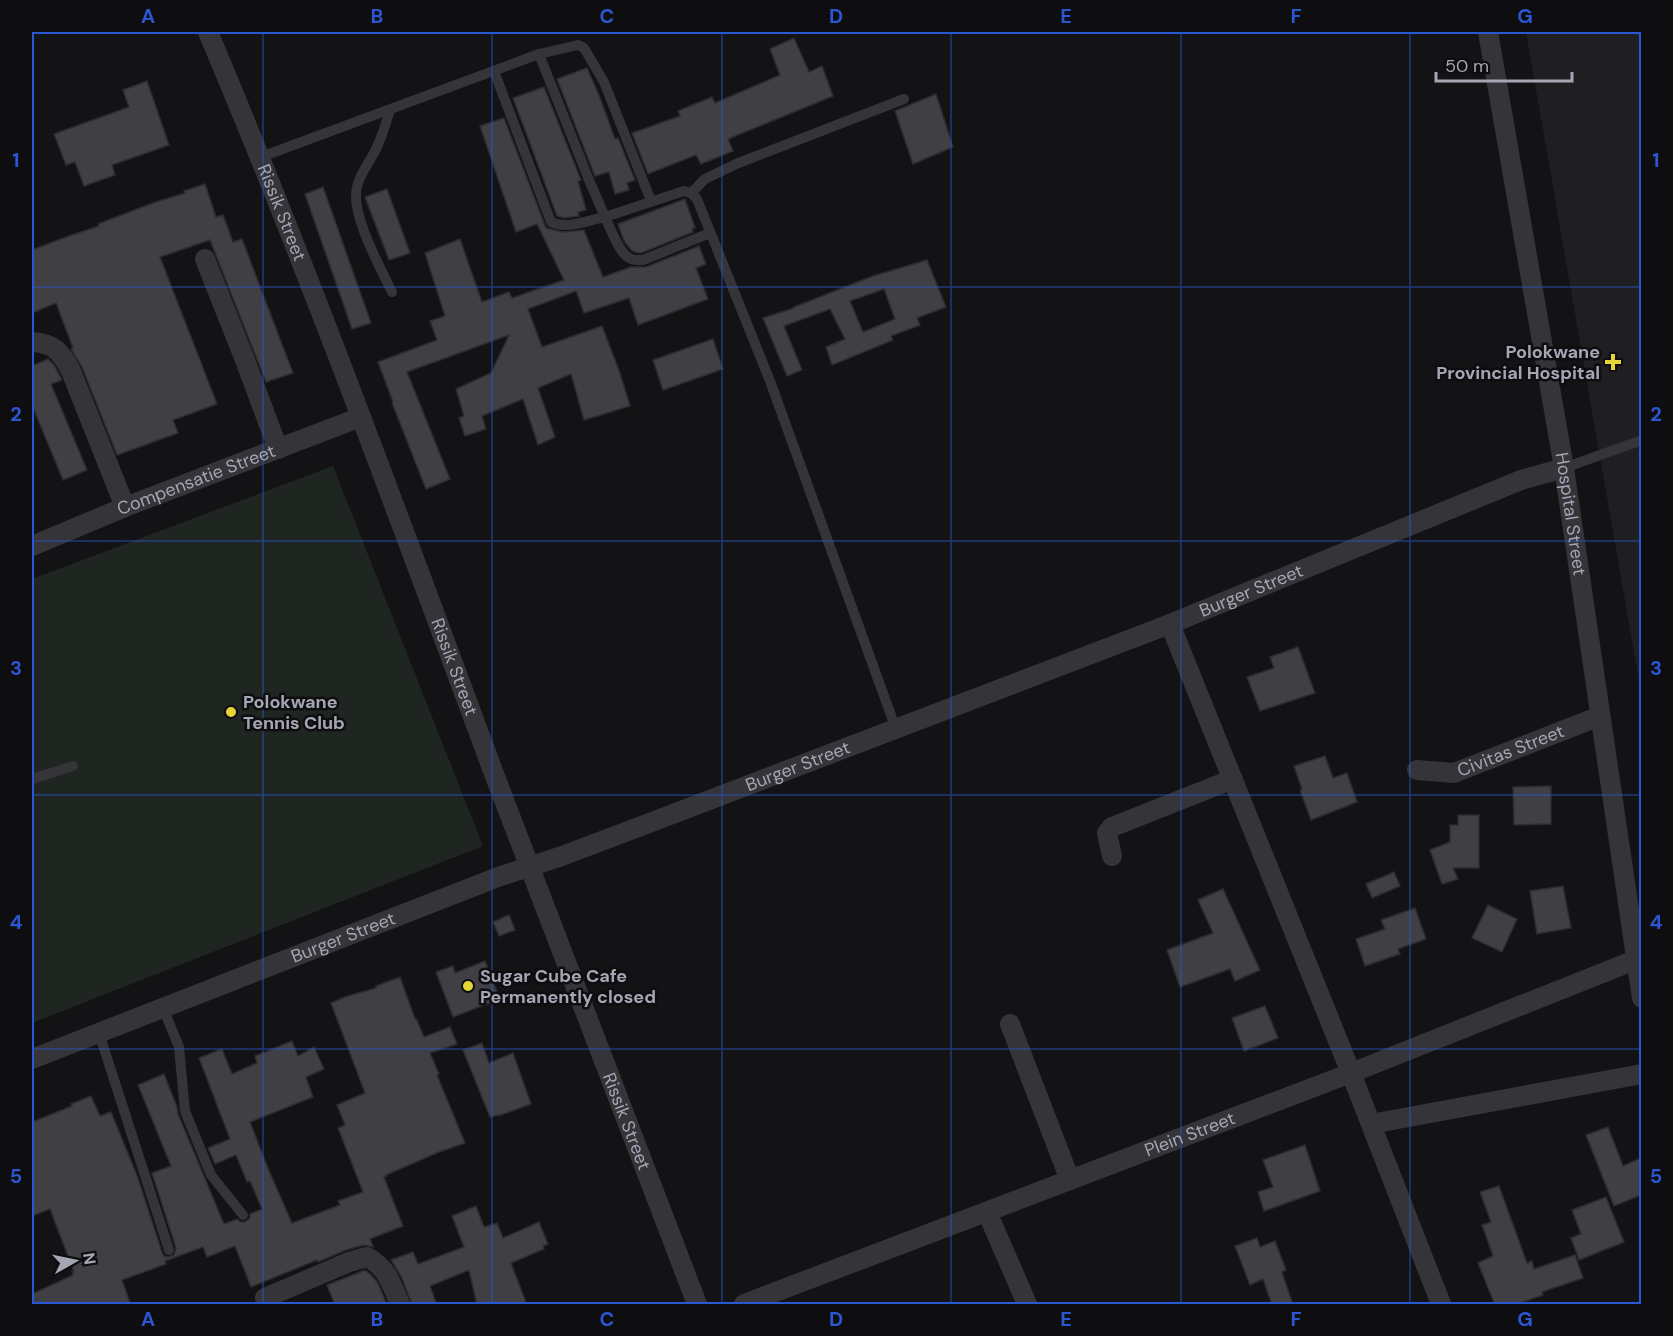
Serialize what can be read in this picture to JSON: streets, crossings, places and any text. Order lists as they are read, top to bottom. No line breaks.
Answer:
{"streets":{"street":["Rissik Street","Compensatie Street","Hospital Street","Burger Street","Civitas Street","Plein Street"]},"crossings":[["Rissik Street","Compensatie Street"],["Rissik Street","Burger Street"],["Hospital Street","Burger Street"],["Hospital Street","Civitas Street"],["Hospital Street","Plein Street"]],"places":{"health":["Polokwane Provincial Hospital"],"other":["Polokwane Tennis Club","Sugar Cube Cafe Permanently closed"]},"scale_bar":"50 m","north":"right","grid":{"columns":["A","B","C","D","E","F","G"],"rows":["1","2","3","4","5"]}}
